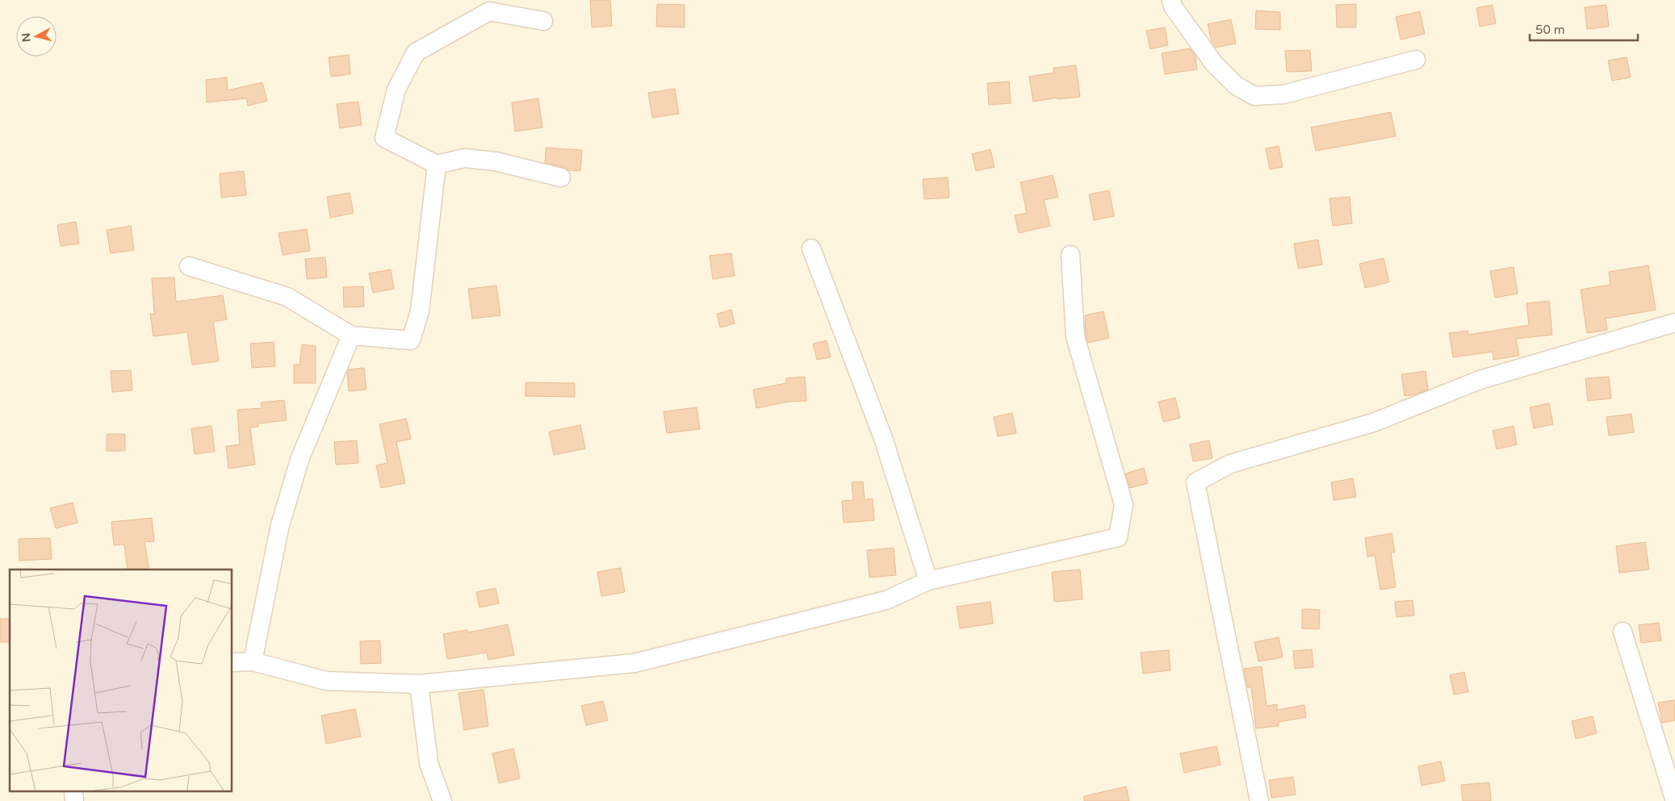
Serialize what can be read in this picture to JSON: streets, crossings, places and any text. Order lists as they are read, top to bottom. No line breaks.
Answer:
{"scale_bar":"50 m","north":"left"}
